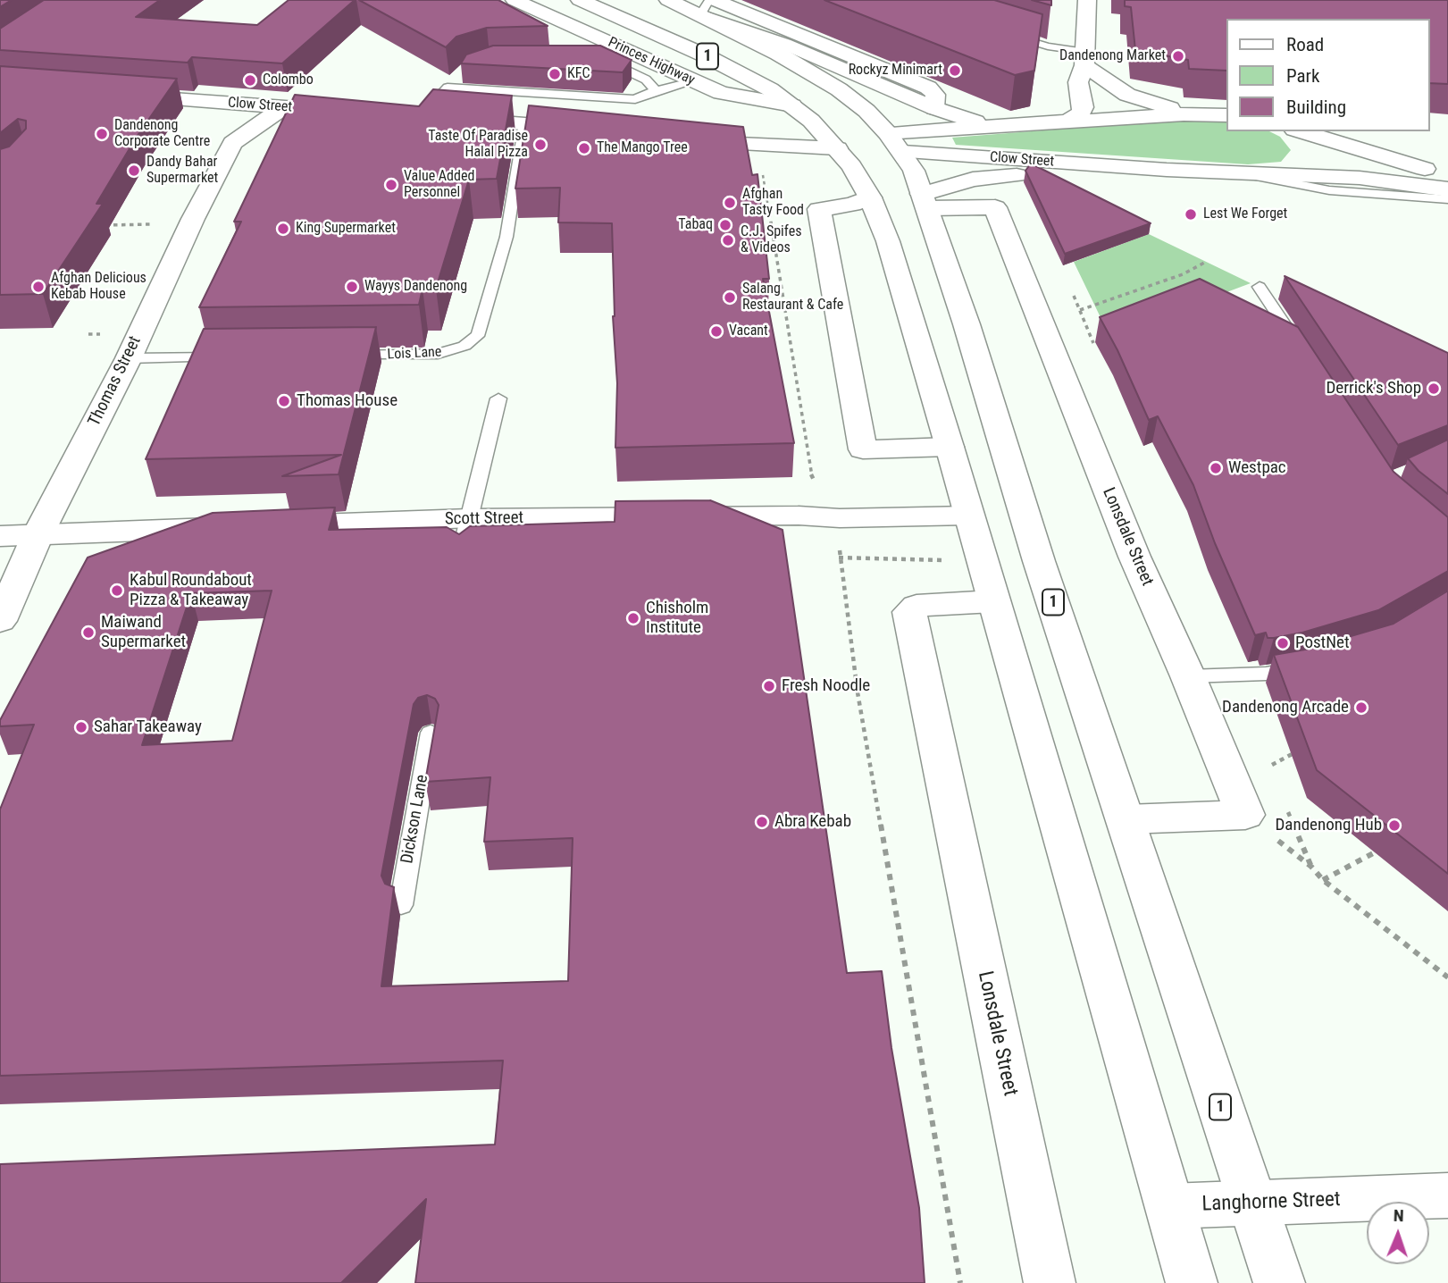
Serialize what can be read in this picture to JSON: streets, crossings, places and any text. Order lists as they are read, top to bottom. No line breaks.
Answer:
{"streets":{"main road":["1","Princes Highway","Clow Street","Thomas Street","Scott Street","Lonsdale Street","Langhorne Street"],"lane":["Lois Lane","Dickson Lane"]},"crossings":[["1","Princes Highway"],["1","Clow Street"],["1","Scott Street"],["1","Lonsdale Street"],["1","Langhorne Street"],["Princes Highway","Clow Street"],["Clow Street","Thomas Street"],["Thomas Street","Scott Street"]],"places":["Dandenong Market","Rockyz Minimart","KFC","Colombo","Dandenong Corporate Centre","Taste Of Paradise Halal Pizza","The Mango Tree","Dandy Bahar Supermarket","Value Added Personnel","Afghan Tasty Food","Lest We Forget","Tabaq","King Supermarket","C.J. Spifes & Videos","Afghan Delicious Kebab House","Wayys Dandenong","Salang Restaurant & Cafe","Vacant","Derrick's Shop","Thomas House","Westpac","Kabul Roundabout Pizza & Takeaway","Chisholm Institute","Maiwand Supermarket","PostNet","Fresh Noodle","Dandenong Arcade","Sahar Takeaway","Abra Kebab","Dandenong Hub"],"legend":["Road","Park","Building"],"north":"top"}
